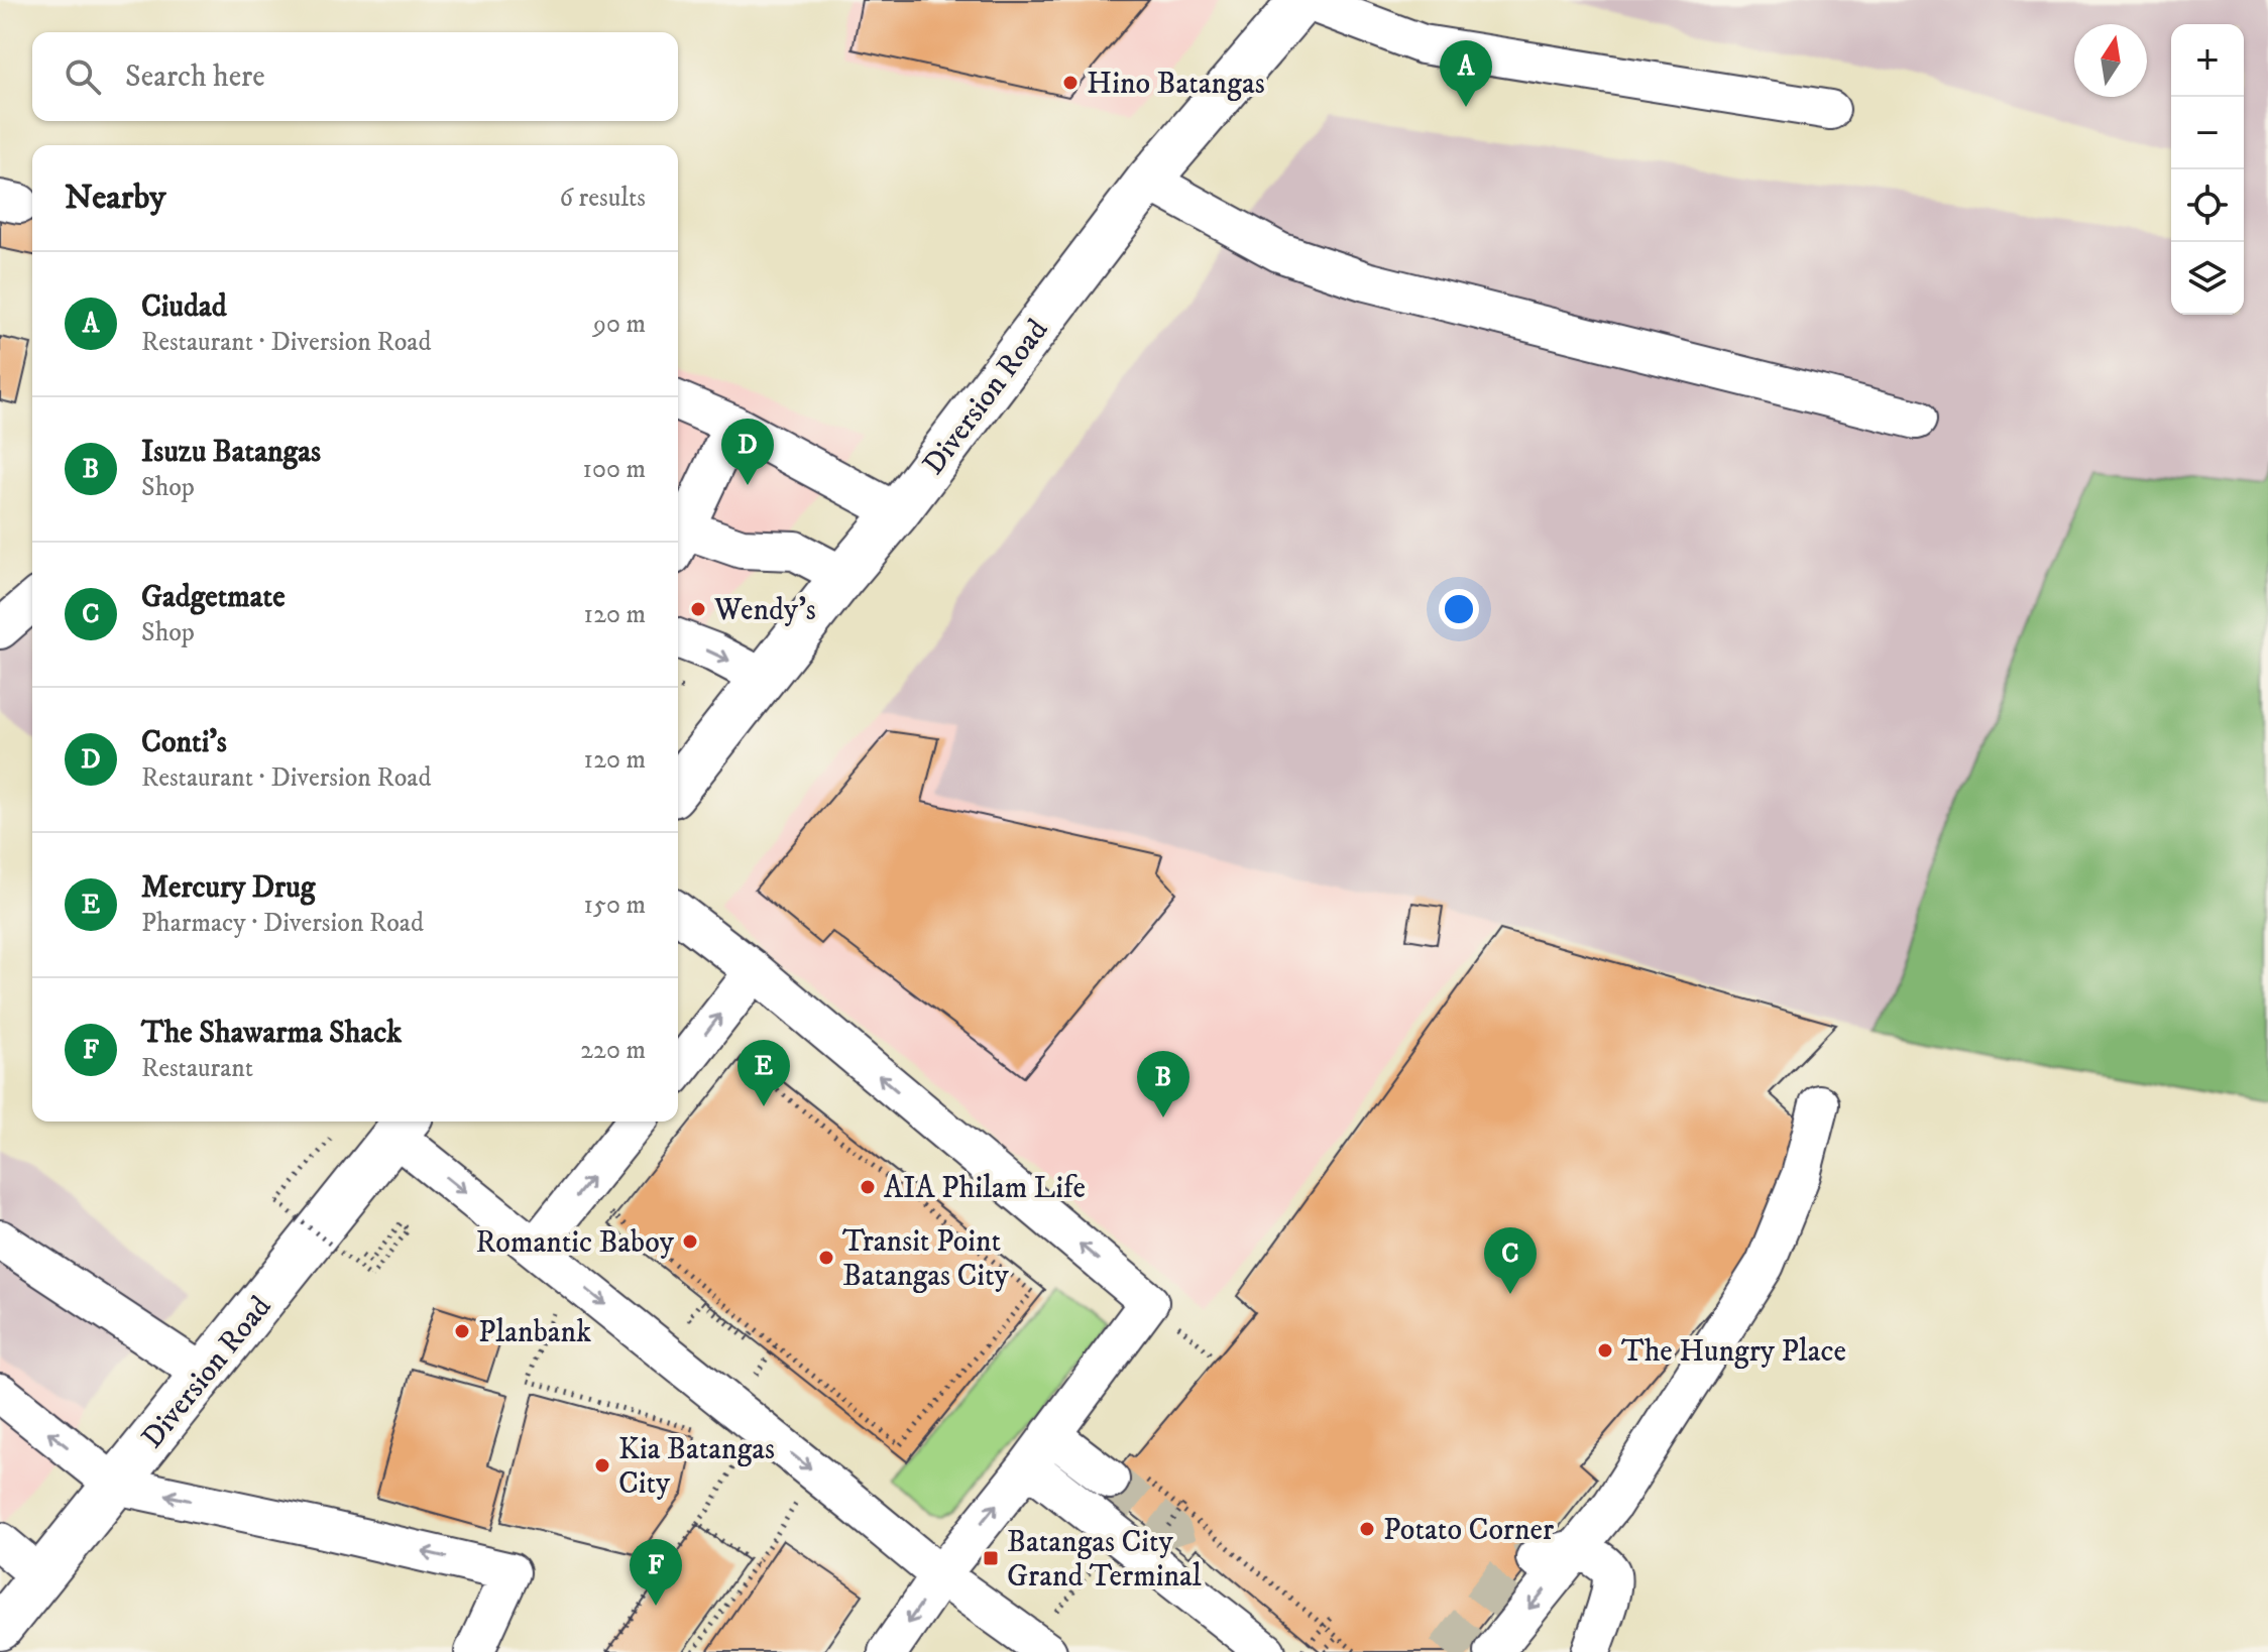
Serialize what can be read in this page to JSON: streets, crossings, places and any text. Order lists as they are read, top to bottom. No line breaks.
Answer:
{"streets":{"highway":["Diversion Road"]},"places":{"other":["Hino Batangas","Wendy's","AIA Philam Life","Romantic Baboy","Transit Point Batangas City","Planbank","The Hungry Place","Kia Batangas City","Potato Corner"],"transit":["Batangas City Grand Terminal"]},"north":"top","page":{"map_buttons":["+","−"],"search":"Search here","pins":["A","D","E","B","C","F"],"heading":["Nearby","6 results"],"list":[{"mark":"A","name":"Ciudad","note":"Restaurant · Diversion Road","value":"90 m"},{"mark":"B","name":"Isuzu Batangas","note":"Shop","value":"100 m"},{"mark":"C","name":"Gadgetmate","note":"Shop","value":"120 m"},{"mark":"D","name":"Conti's","note":"Restaurant · Diversion Road","value":"120 m"},{"mark":"E","name":"Mercury Drug","note":"Pharmacy · Diversion Road","value":"150 m"},{"mark":"F","name":"The Shawarma Shack","note":"Restaurant","value":"220 m"}]}}
